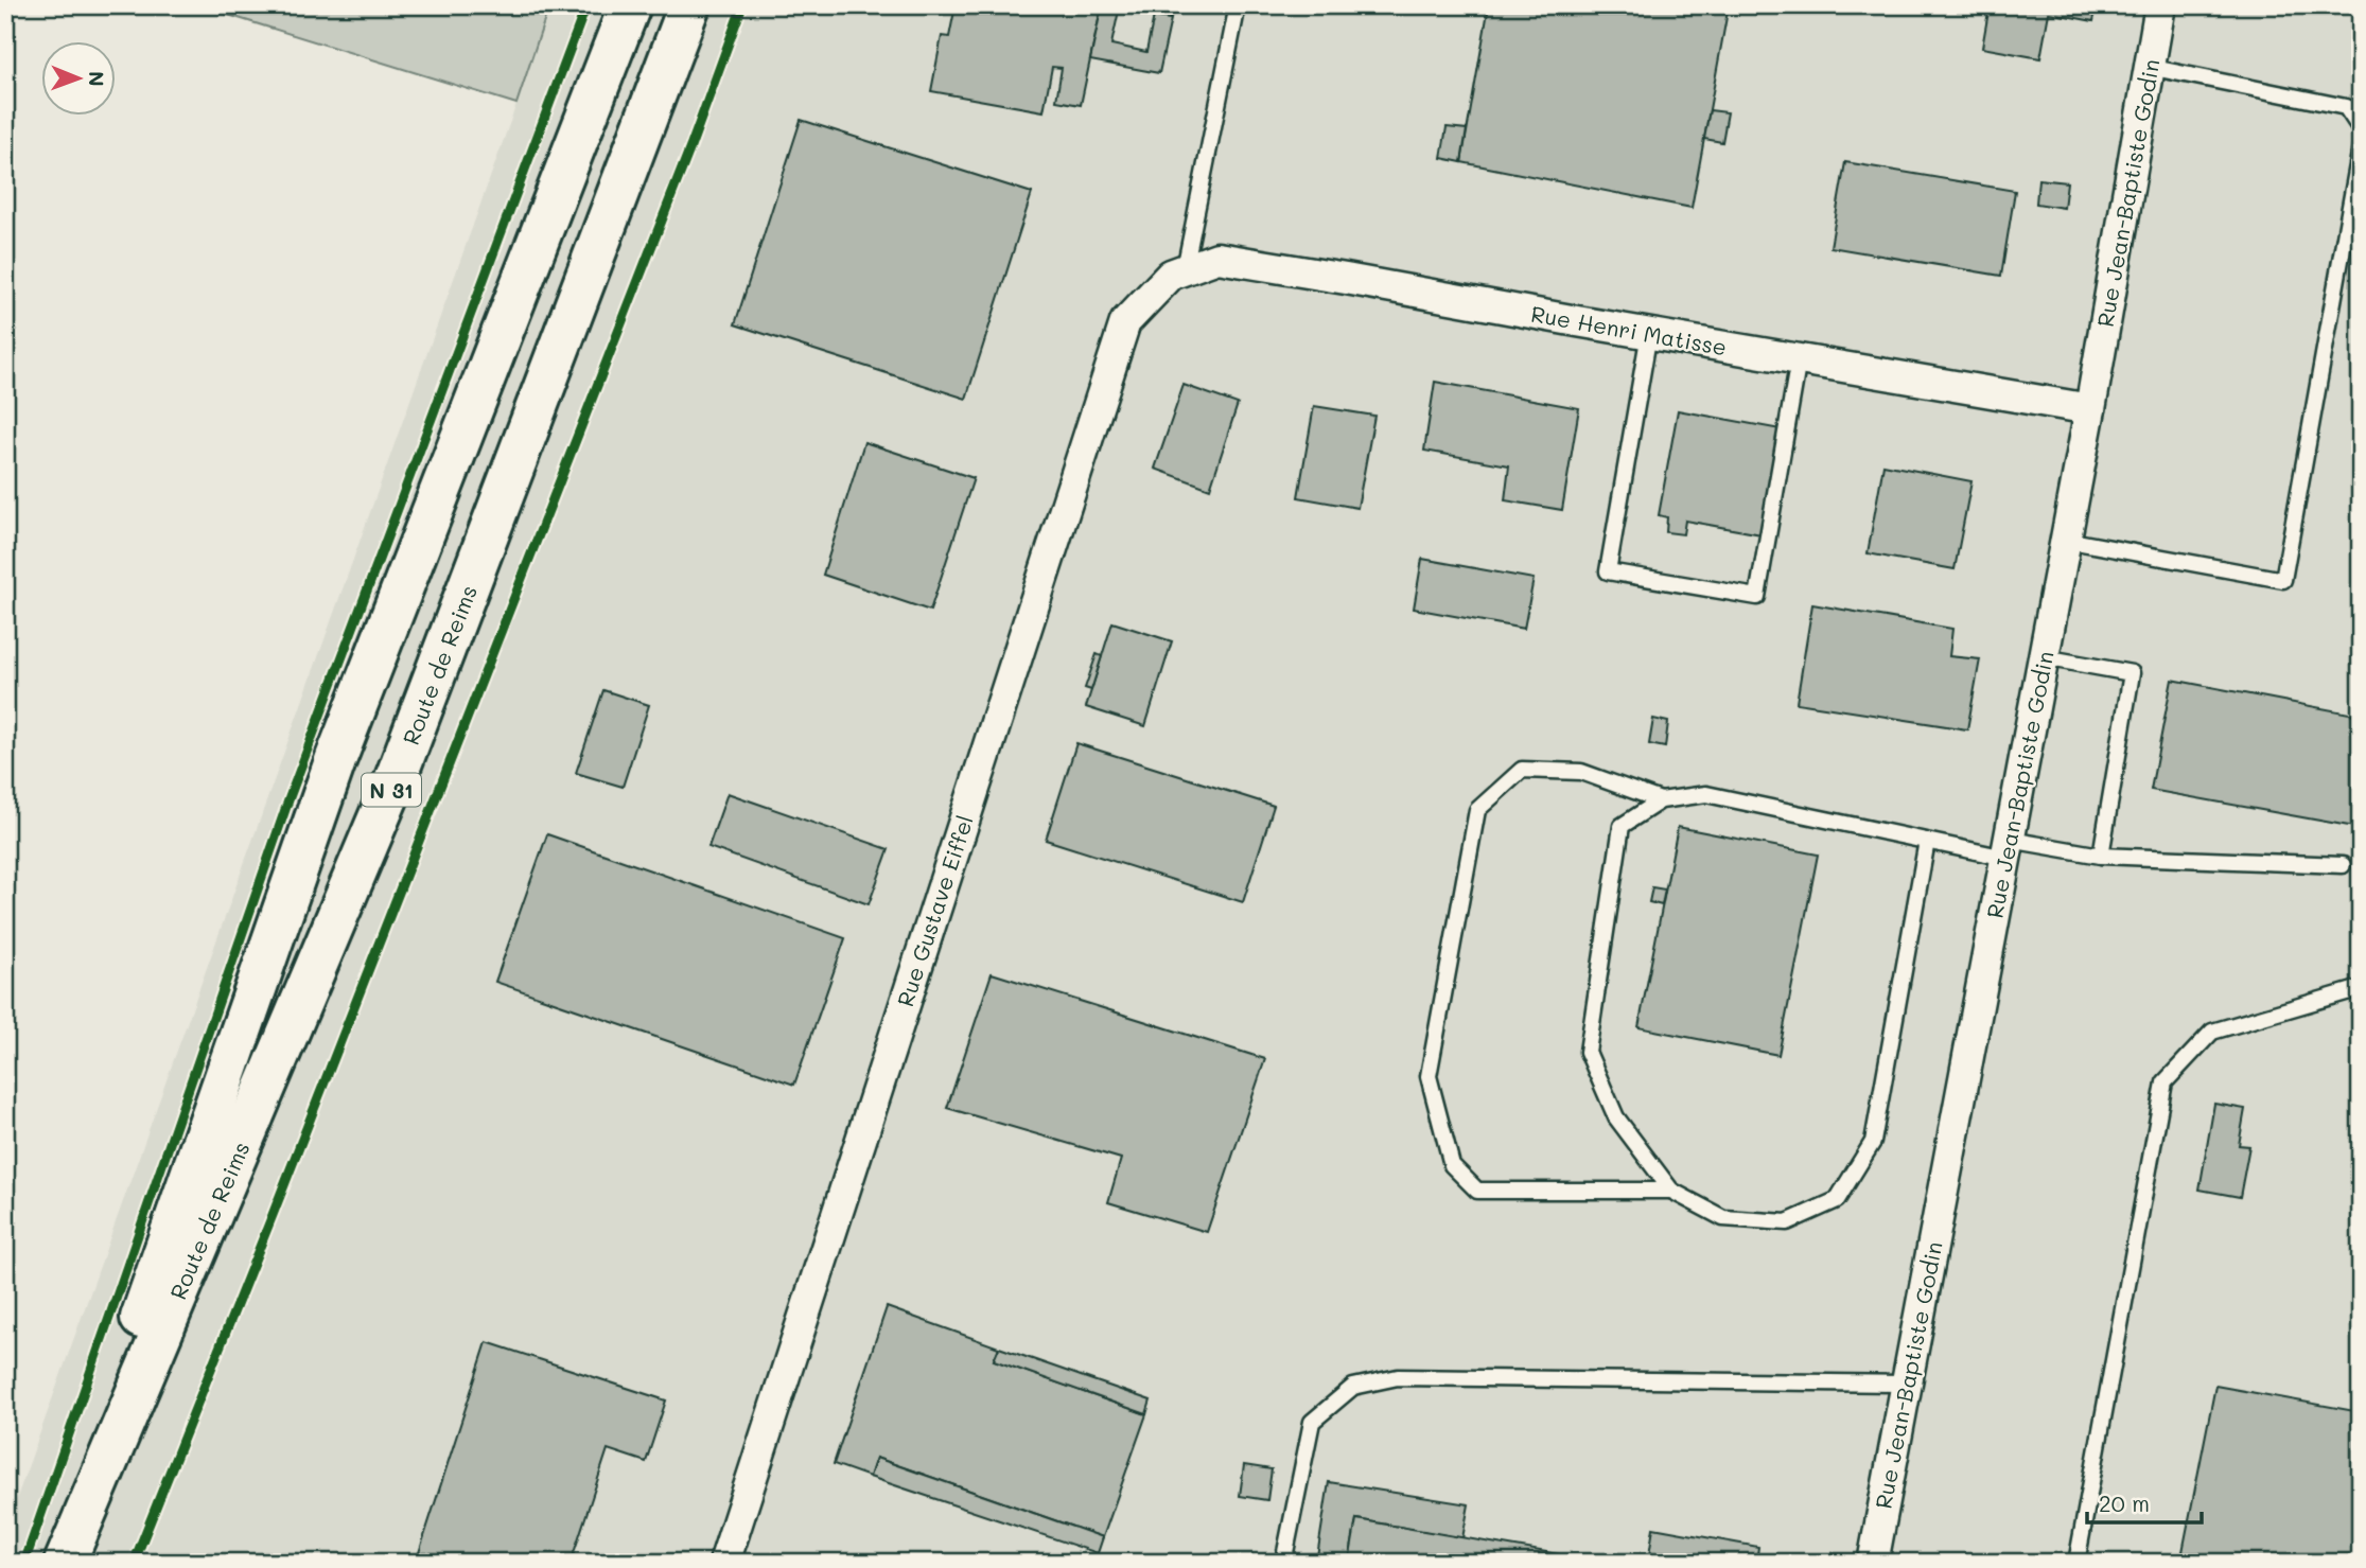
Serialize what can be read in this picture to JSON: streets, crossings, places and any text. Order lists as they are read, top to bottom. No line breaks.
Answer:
{"streets":{"main road":["Route de Reims","N 31"],"street":["Rue Jean-Baptiste Godin","Rue Henri Matisse","Rue Gustave Eiffel"]},"crossings":[["Rue Jean-Baptiste Godin","Rue Henri Matisse"],["Rue Henri Matisse","Rue Gustave Eiffel"]],"scale_bar":"20 m","north":"right"}
